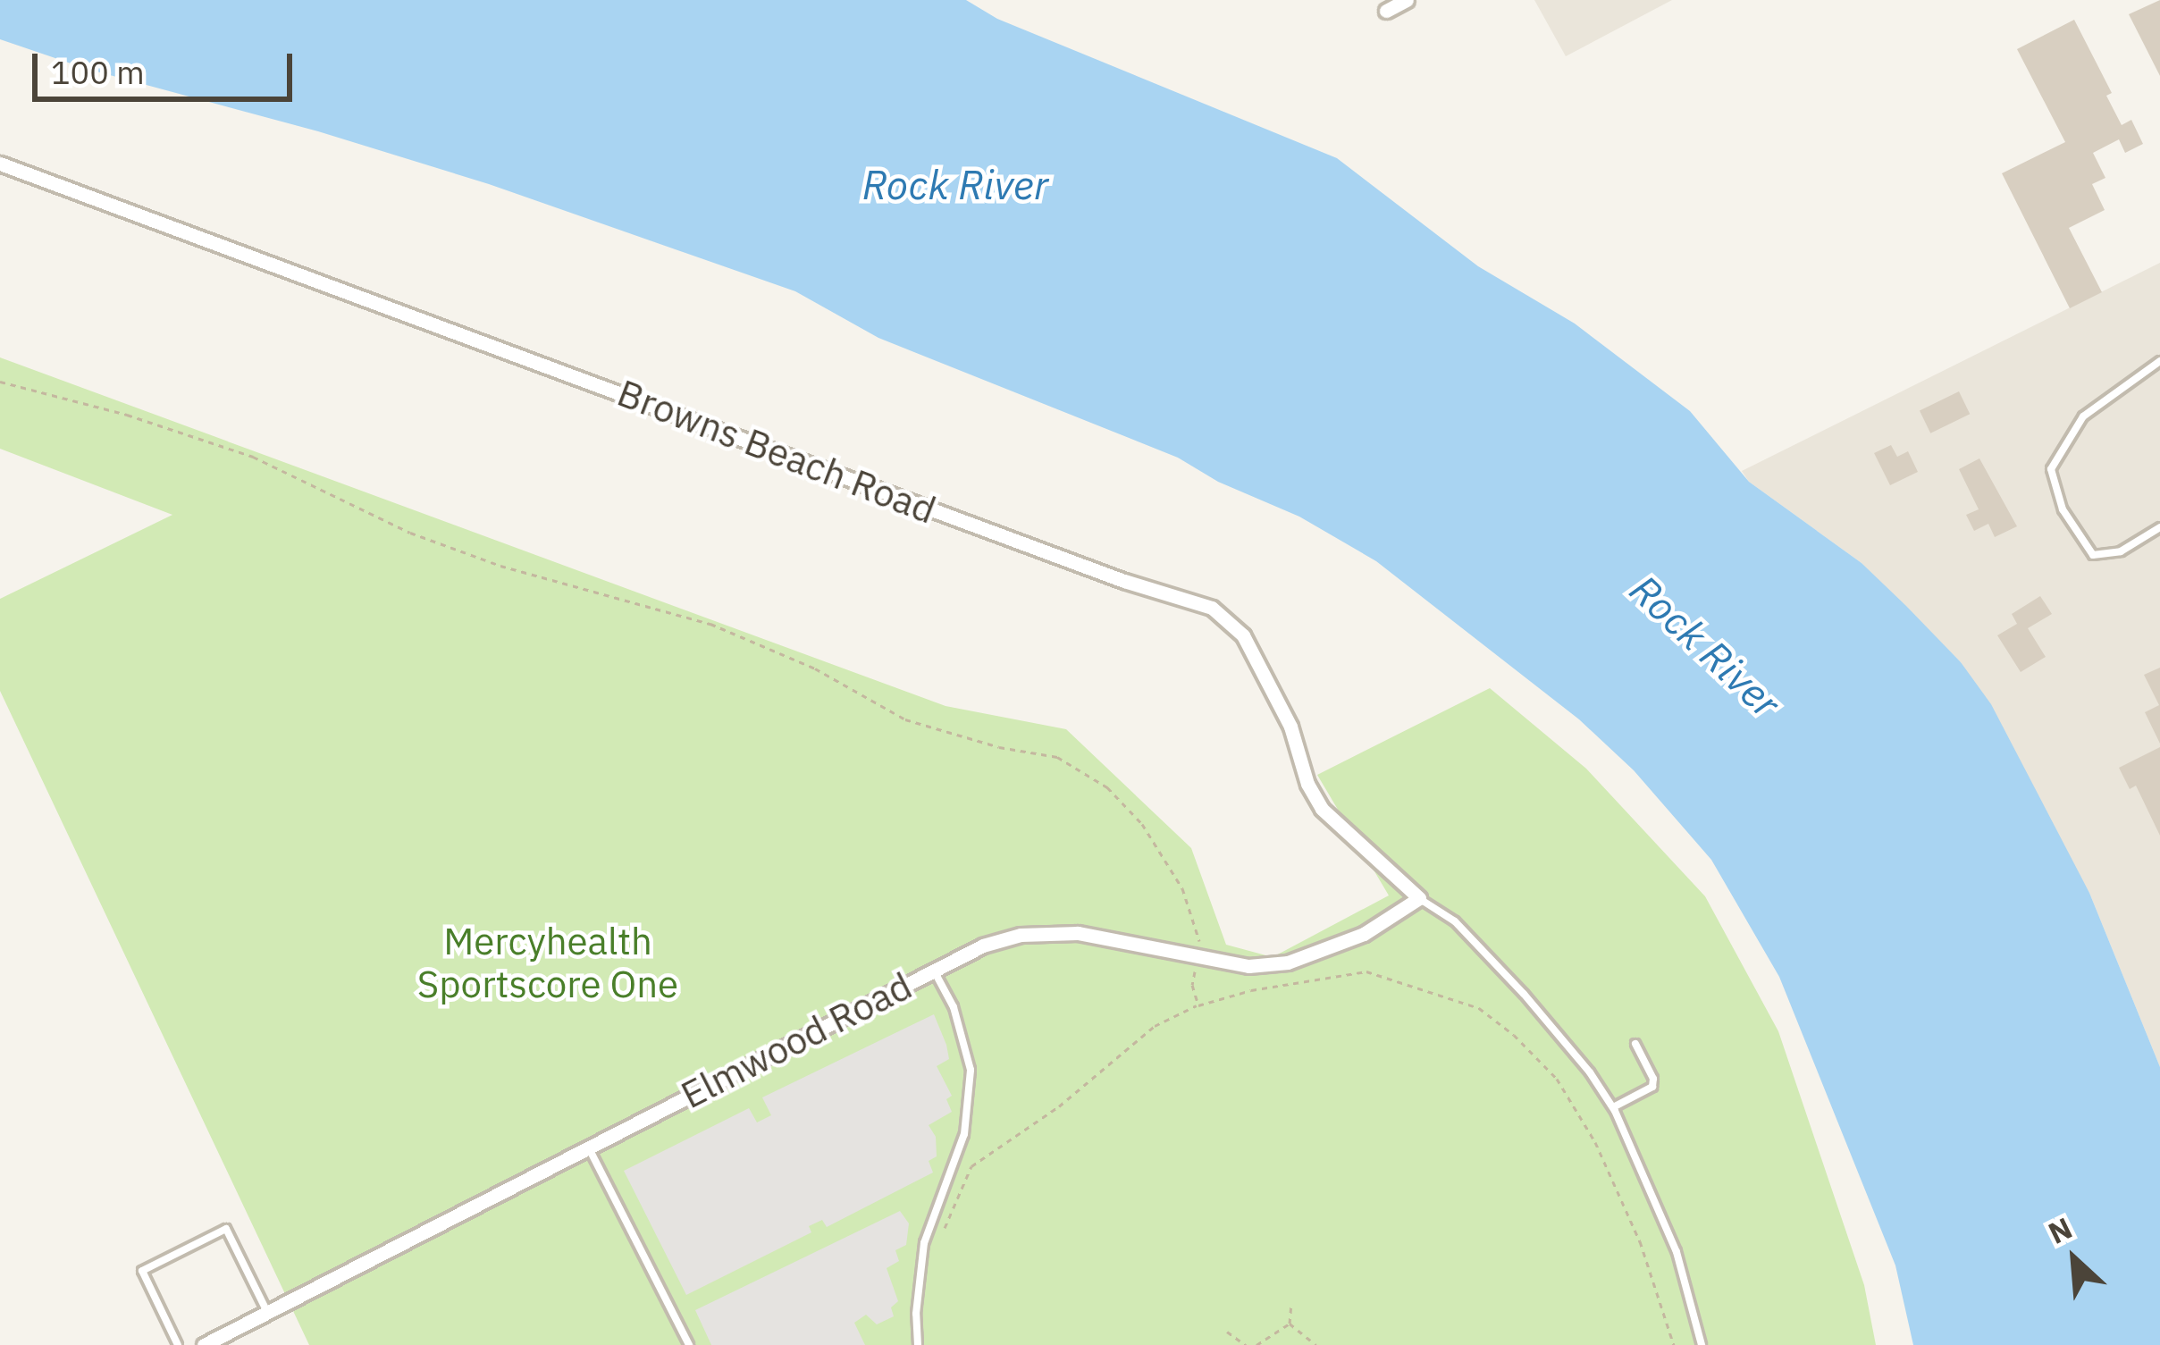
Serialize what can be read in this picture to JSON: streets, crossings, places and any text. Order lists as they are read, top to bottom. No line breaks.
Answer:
{"streets":{"street":["Browns Beach Road","Elmwood Road"]},"crossings":[["Browns Beach Road","Elmwood Road"]],"water":["Rock River"],"parks":["Mercyhealth Sportscore One"],"scale_bar":"100 m","north":"top left"}
